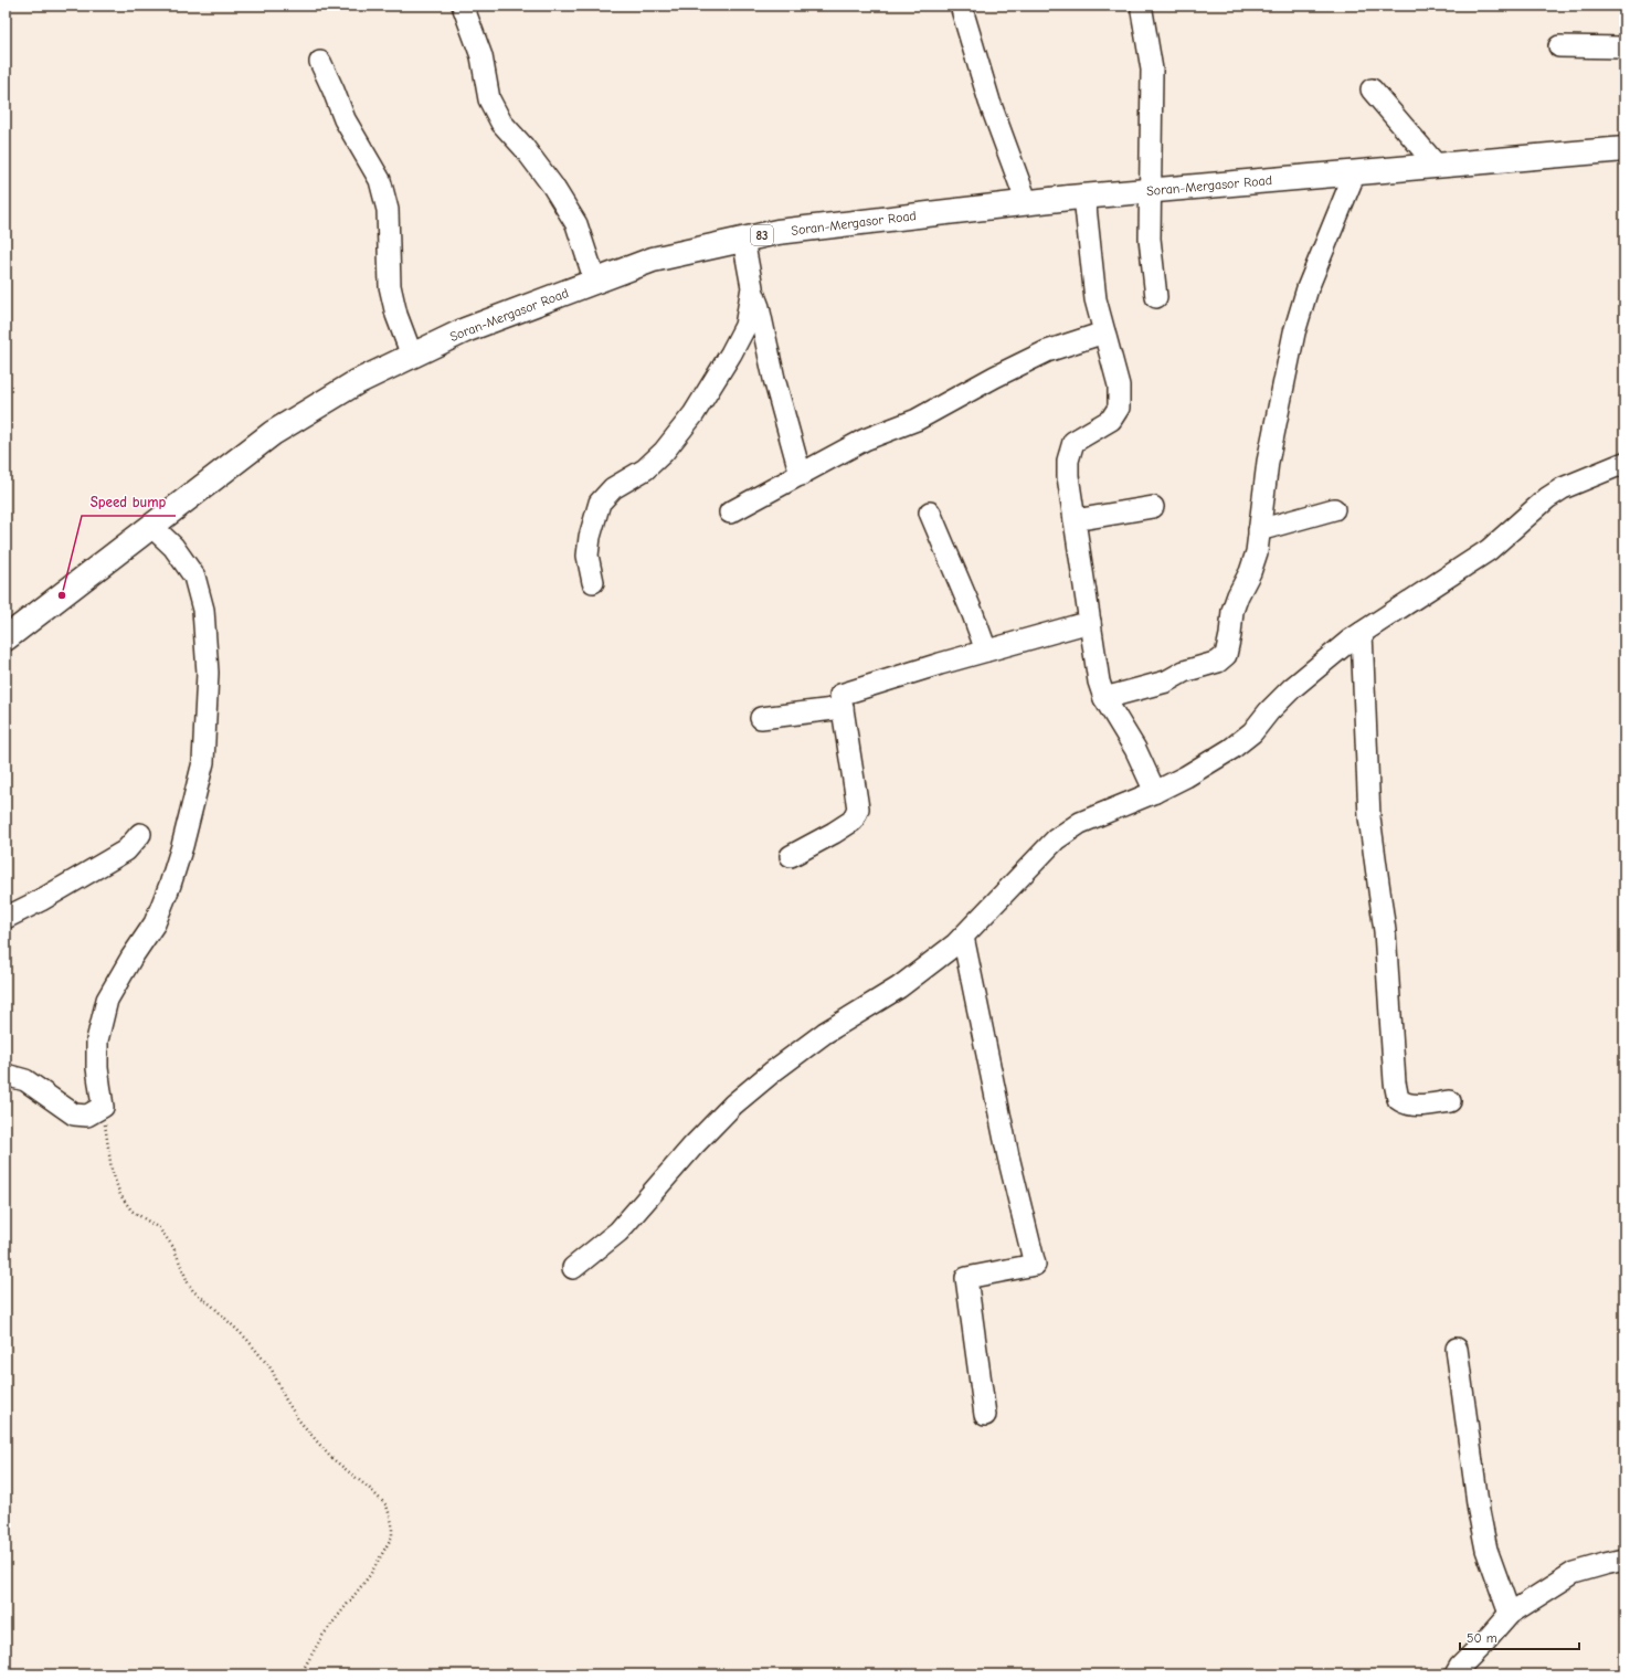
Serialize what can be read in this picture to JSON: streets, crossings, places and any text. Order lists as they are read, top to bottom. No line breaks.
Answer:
{"streets":{"main road":["Soran-Mergasor Road","83"]},"places":["Speed bump"],"scale_bar":"50 m"}
